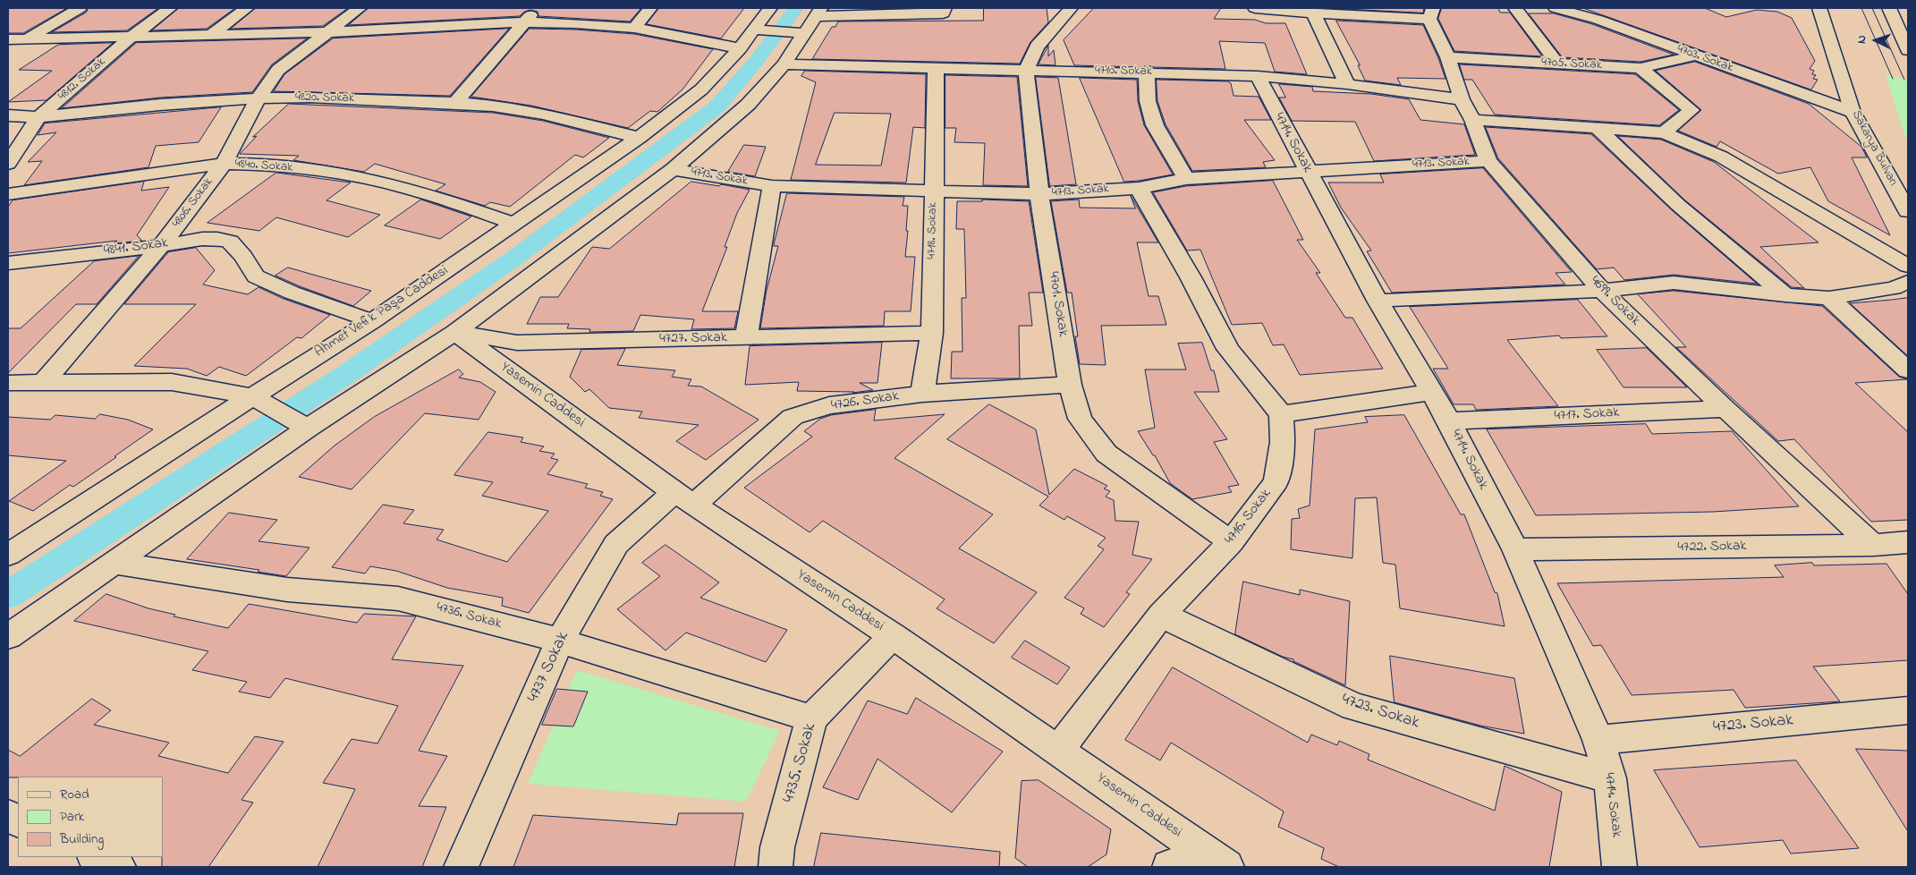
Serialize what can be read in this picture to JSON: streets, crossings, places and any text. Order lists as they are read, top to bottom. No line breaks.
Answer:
{"streets":{"street":["4703. Sokak","4705. Sokak","4710. Sokak","4812. Sokak","4820. Sokak","4714. Sokak","Sakarya Bulvarı","4713. Sokak","4840. Sokak","4806. Sokak","4718. Sokak","4841. Sokak","4699. Sokak","4701. Sokak","Ahmet Vefik Paşa Caddesi","4727. Sokak","Yasemin Caddesi","4726. Sokak","4717. Sokak","4716. Sokak","4722. Sokak","4736. Sokak","4737 Sokak","4723. Sokak","4735. Sokak"]},"crossings":[["4703. Sokak","4705. Sokak"],["4703. Sokak","Sakarya Bulvarı"],["4705. Sokak","4699. Sokak"],["4710. Sokak","4714. Sokak"],["4710. Sokak","4718. Sokak"],["4710. Sokak","4699. Sokak"],["4710. Sokak","4701. Sokak"],["4812. Sokak","4820. Sokak"],["4820. Sokak","4806. Sokak"],["4820. Sokak","Ahmet Vefik Paşa Caddesi"],["4714. Sokak","4713. Sokak"],["4714. Sokak","4717. Sokak"],["4714. Sokak","4722. Sokak"],["4714. Sokak","4723. Sokak"],["4713. Sokak","4718. Sokak"],["4713. Sokak","4699. Sokak"],["4713. Sokak","4701. Sokak"],["4840. Sokak","4806. Sokak"],["4840. Sokak","Ahmet Vefik Paşa Caddesi"],["4806. Sokak","4841. Sokak"],["4718. Sokak","4727. Sokak"],["4718. Sokak","4726. Sokak"],["4841. Sokak","Ahmet Vefik Paşa Caddesi"],["4699. Sokak","4717. Sokak"],["4699. Sokak","4722. Sokak"],["4701. Sokak","4726. Sokak"],["4701. Sokak","4716. Sokak"],["4727. Sokak","Yasemin Caddesi"],["Yasemin Caddesi","4726. Sokak"],["Yasemin Caddesi","4716. Sokak"],["Yasemin Caddesi","4737 Sokak"],["Yasemin Caddesi","4735. Sokak"],["4726. Sokak","4737 Sokak"],["4716. Sokak","4723. Sokak"],["4736. Sokak","4737 Sokak"],["4736. Sokak","4735. Sokak"]],"legend":["Road","Park","Building"],"north":"left"}
